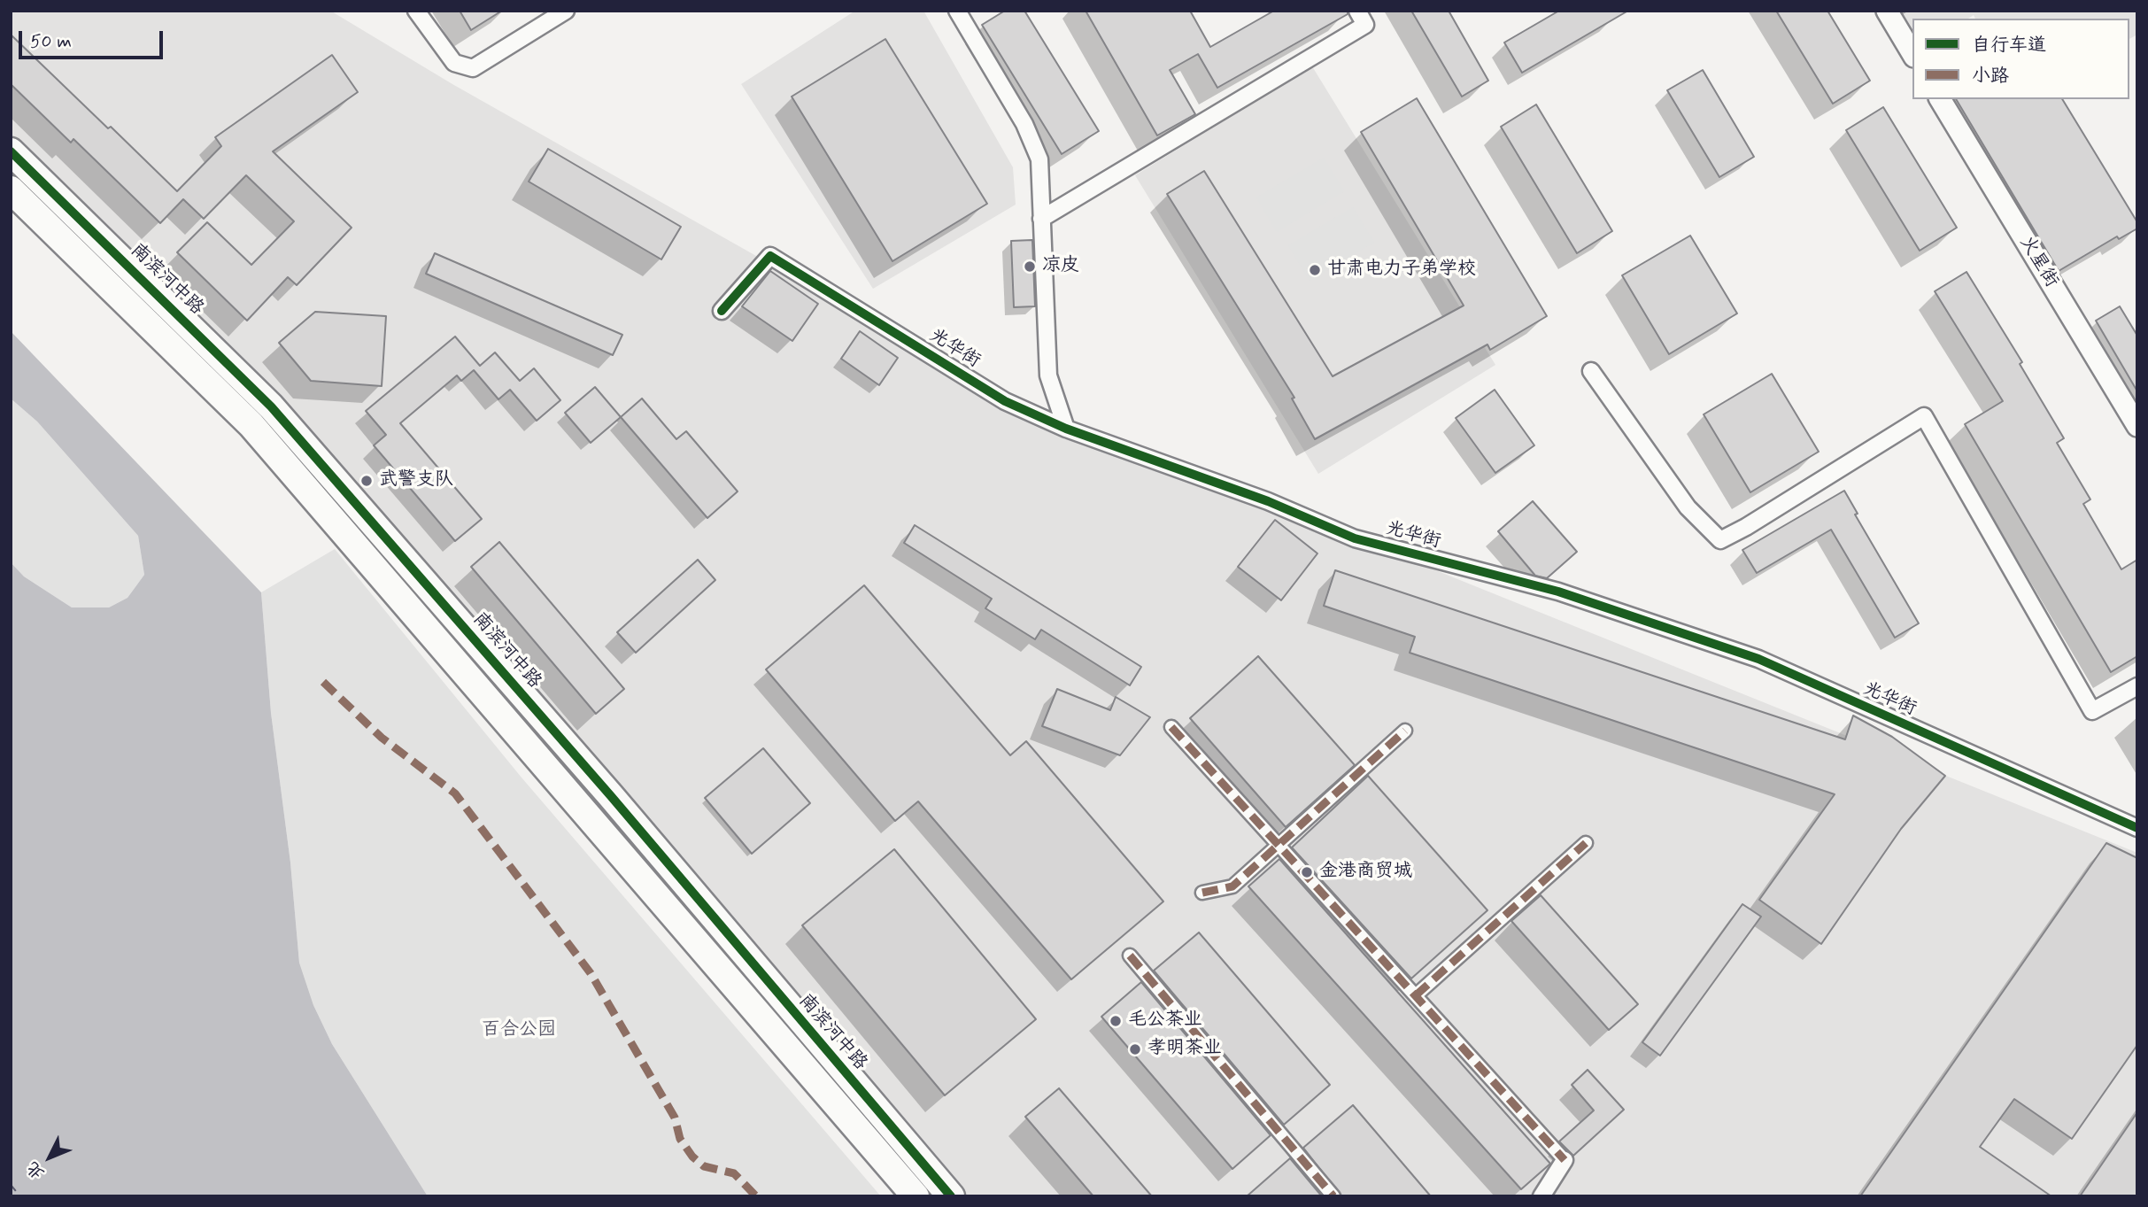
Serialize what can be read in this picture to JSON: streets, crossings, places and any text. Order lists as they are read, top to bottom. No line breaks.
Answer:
{"streets":{"highway":["南滨河中路"],"street":["火星街","光华街"]},"parks":["百合公园"],"places":["凉皮","甘肃电力子弟学校","武警支队","金港商贸城","毛公茶业","孝明茶业"],"legend":["自行车道","小路"],"scale_bar":"50 m","north":"bottom left"}
